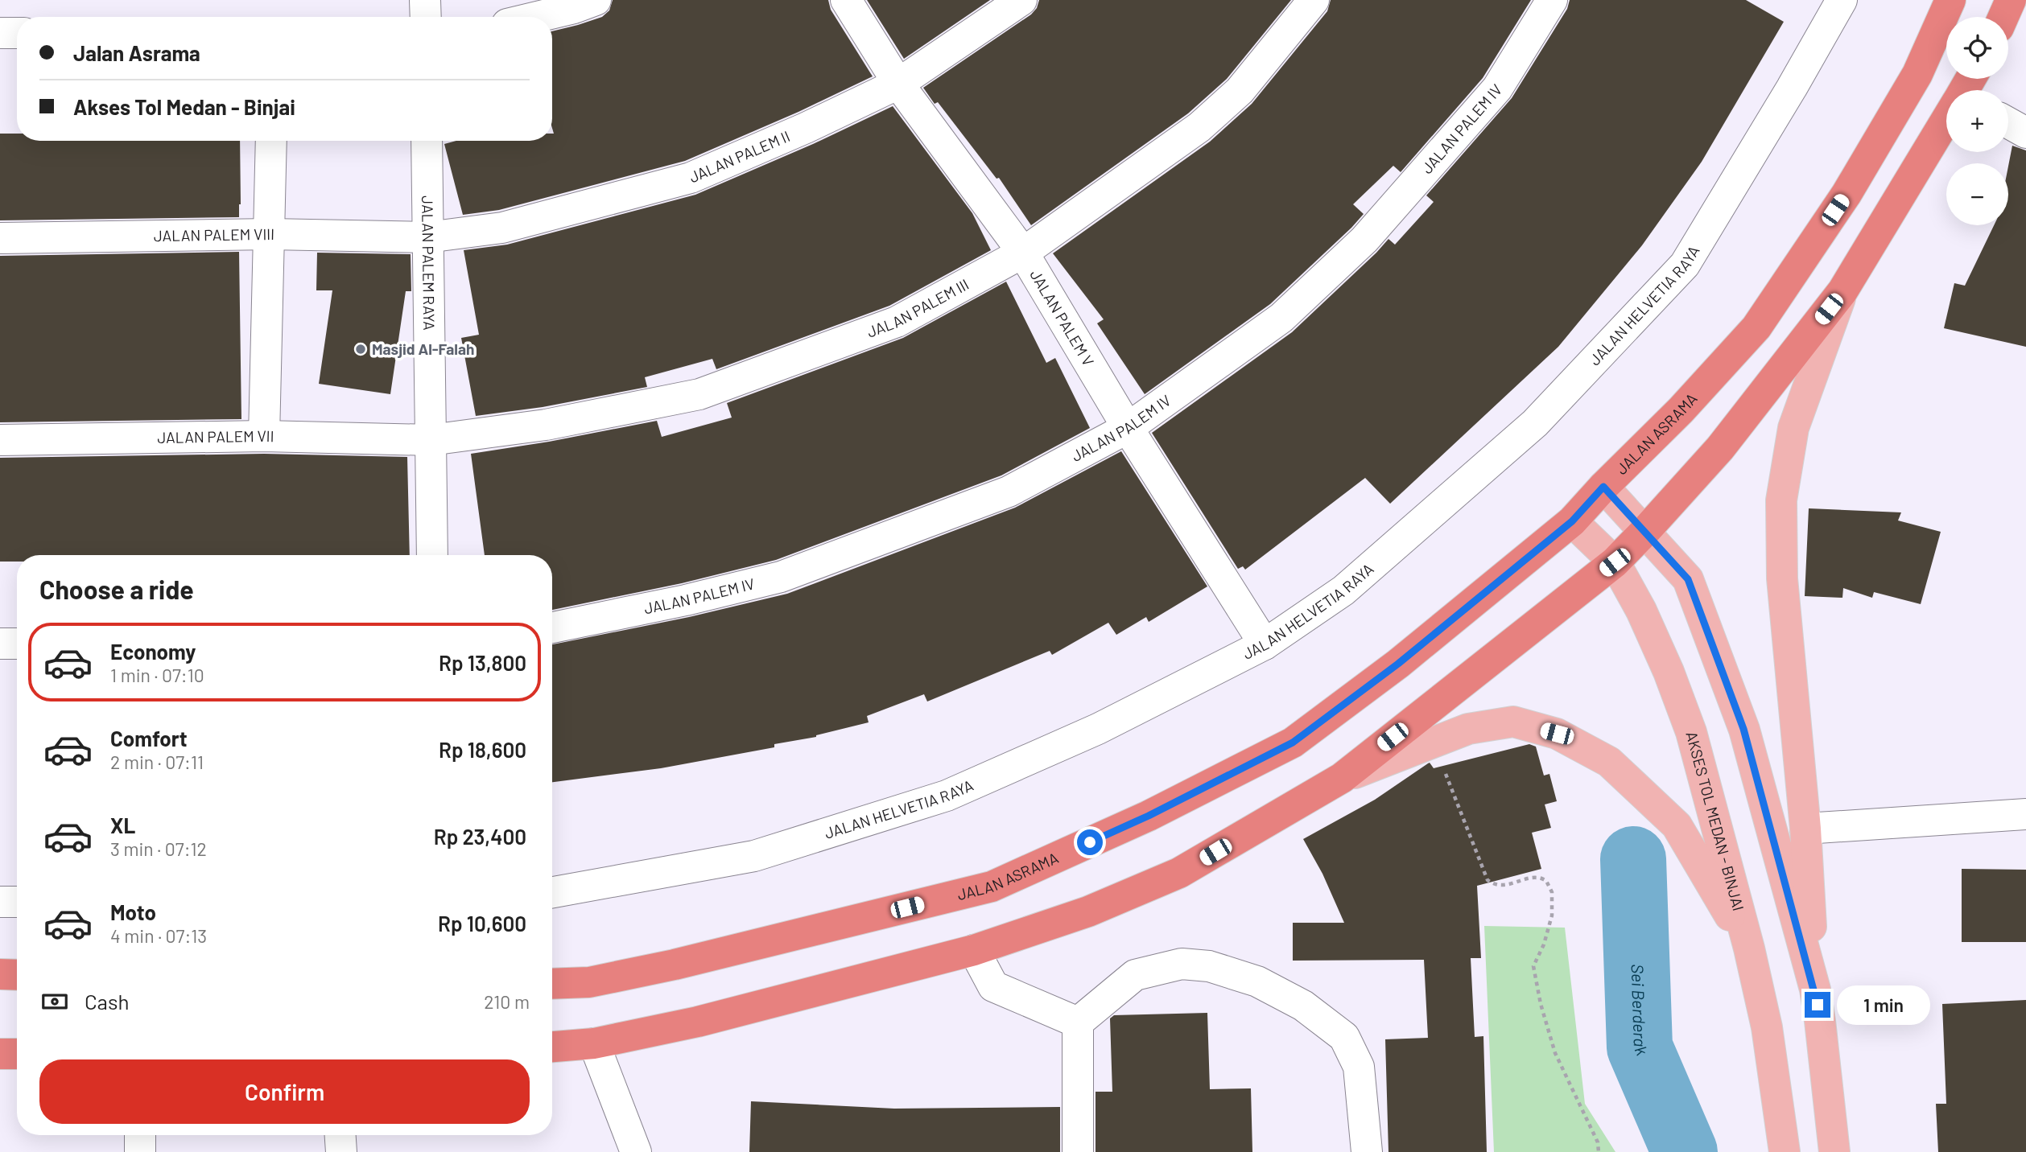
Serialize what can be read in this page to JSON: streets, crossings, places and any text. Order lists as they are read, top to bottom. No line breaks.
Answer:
{"streets":{"highway":["JALAN ASRAMA"],"main road":["AKSES TOL MEDAN - BINJAI"],"street":["JALAN PALEM IV","JALAN PALEM II","JALAN PALEM VIII","JALAN PALEM RAYA","JALAN HELVETIA RAYA","JALAN PALEM III","JALAN PALEM V","JALAN PALEM VII"]},"crossings":[["JALAN PALEM IV","JALAN PALEM V"],["JALAN PALEM II","JALAN PALEM VIII"],["JALAN PALEM II","JALAN PALEM RAYA"],["JALAN PALEM II","JALAN PALEM V"],["JALAN PALEM VIII","JALAN PALEM RAYA"],["JALAN PALEM RAYA","JALAN PALEM III"],["JALAN PALEM RAYA","JALAN PALEM VII"],["JALAN HELVETIA RAYA","JALAN PALEM V"],["JALAN PALEM III","JALAN PALEM V"],["JALAN PALEM III","JALAN PALEM VII"],["JALAN ASRAMA","AKSES TOL MEDAN - BINJAI"]],"water":["Sei Berderak"],"places":["Masjid Al-Falah"],"page":{"map_buttons":["+","−"],"banner":["Jalan Asrama","Akses Tol Medan - Binjai"],"heading":"Choose a ride","list":[{"name":"Economy","note":"1 min · 07:10","value":"Rp 13,800"},{"name":"Comfort","note":"2 min · 07:11","value":"Rp 18,600"},{"name":"XL","note":"3 min · 07:12","value":"Rp 23,400"},{"name":"Moto","note":"4 min · 07:13","value":"Rp 10,600"}],"pay":["Cash","210 m"],"bubble":"1 min","buttons":"Confirm"}}
